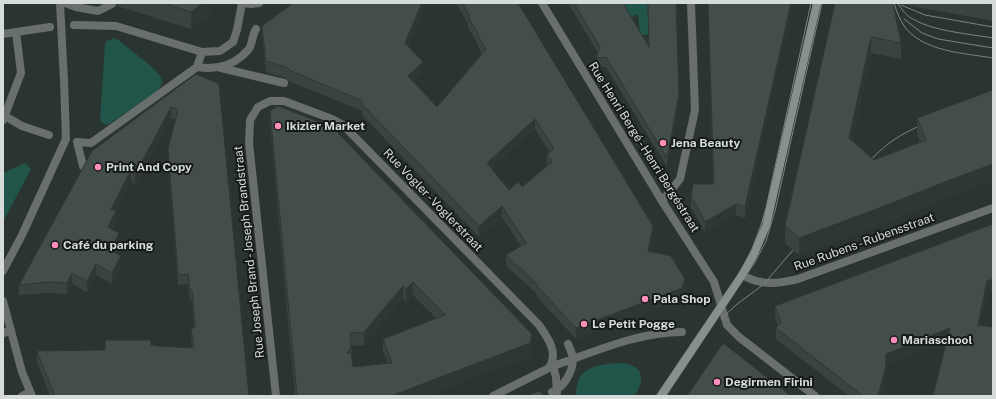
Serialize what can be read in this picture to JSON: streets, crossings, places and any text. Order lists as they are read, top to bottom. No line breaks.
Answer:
{"streets":{"street":["Rue Henri Bergé - Henri Bergéstraat","Rue Vogler - Voglerstraat","Rue Rubens - Rubensstraat","Rue Joseph Brand - Joseph Brandstraat"]},"crossings":[["Rue Vogler - Voglerstraat","Rue Joseph Brand - Joseph Brandstraat"]],"places":["Ikizler Market","Jena Beauty","Print And Copy","Café du parking","Pala Shop","Le Petit Pogge","Mariaschool","Degirmen Firini"]}
